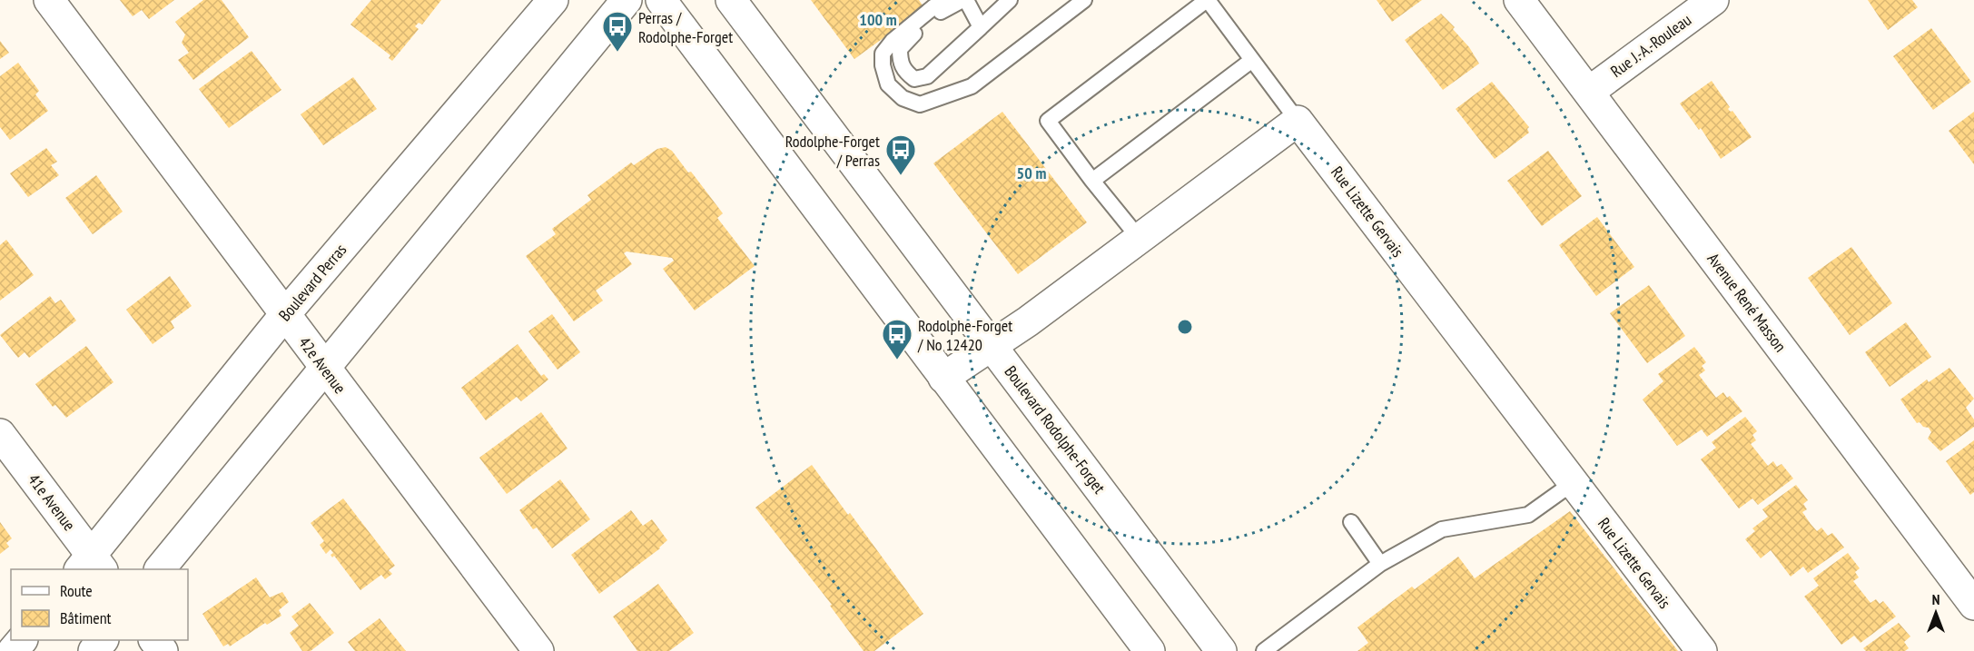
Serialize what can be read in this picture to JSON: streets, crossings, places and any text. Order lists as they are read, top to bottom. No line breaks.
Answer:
{"streets":{"street":["Rue J.-A.-Rouleau","Rue Lizette Gervais","Boulevard Perras","Avenue René Masson","42e Avenue","Boulevard Rodolphe-Forget","41e Avenue"]},"crossings":[["Rue J.-A.-Rouleau","Avenue René Masson"],["Boulevard Perras","42e Avenue"],["Boulevard Perras","41e Avenue"]],"places":{"bus stop":["Perras / Rodolphe-Forget","Rodolphe-Forget / Perras","Rodolphe-Forget / No 12420"]},"legend":["Route","Bâtiment"],"north":"top","rings":["100 m","50 m"]}
